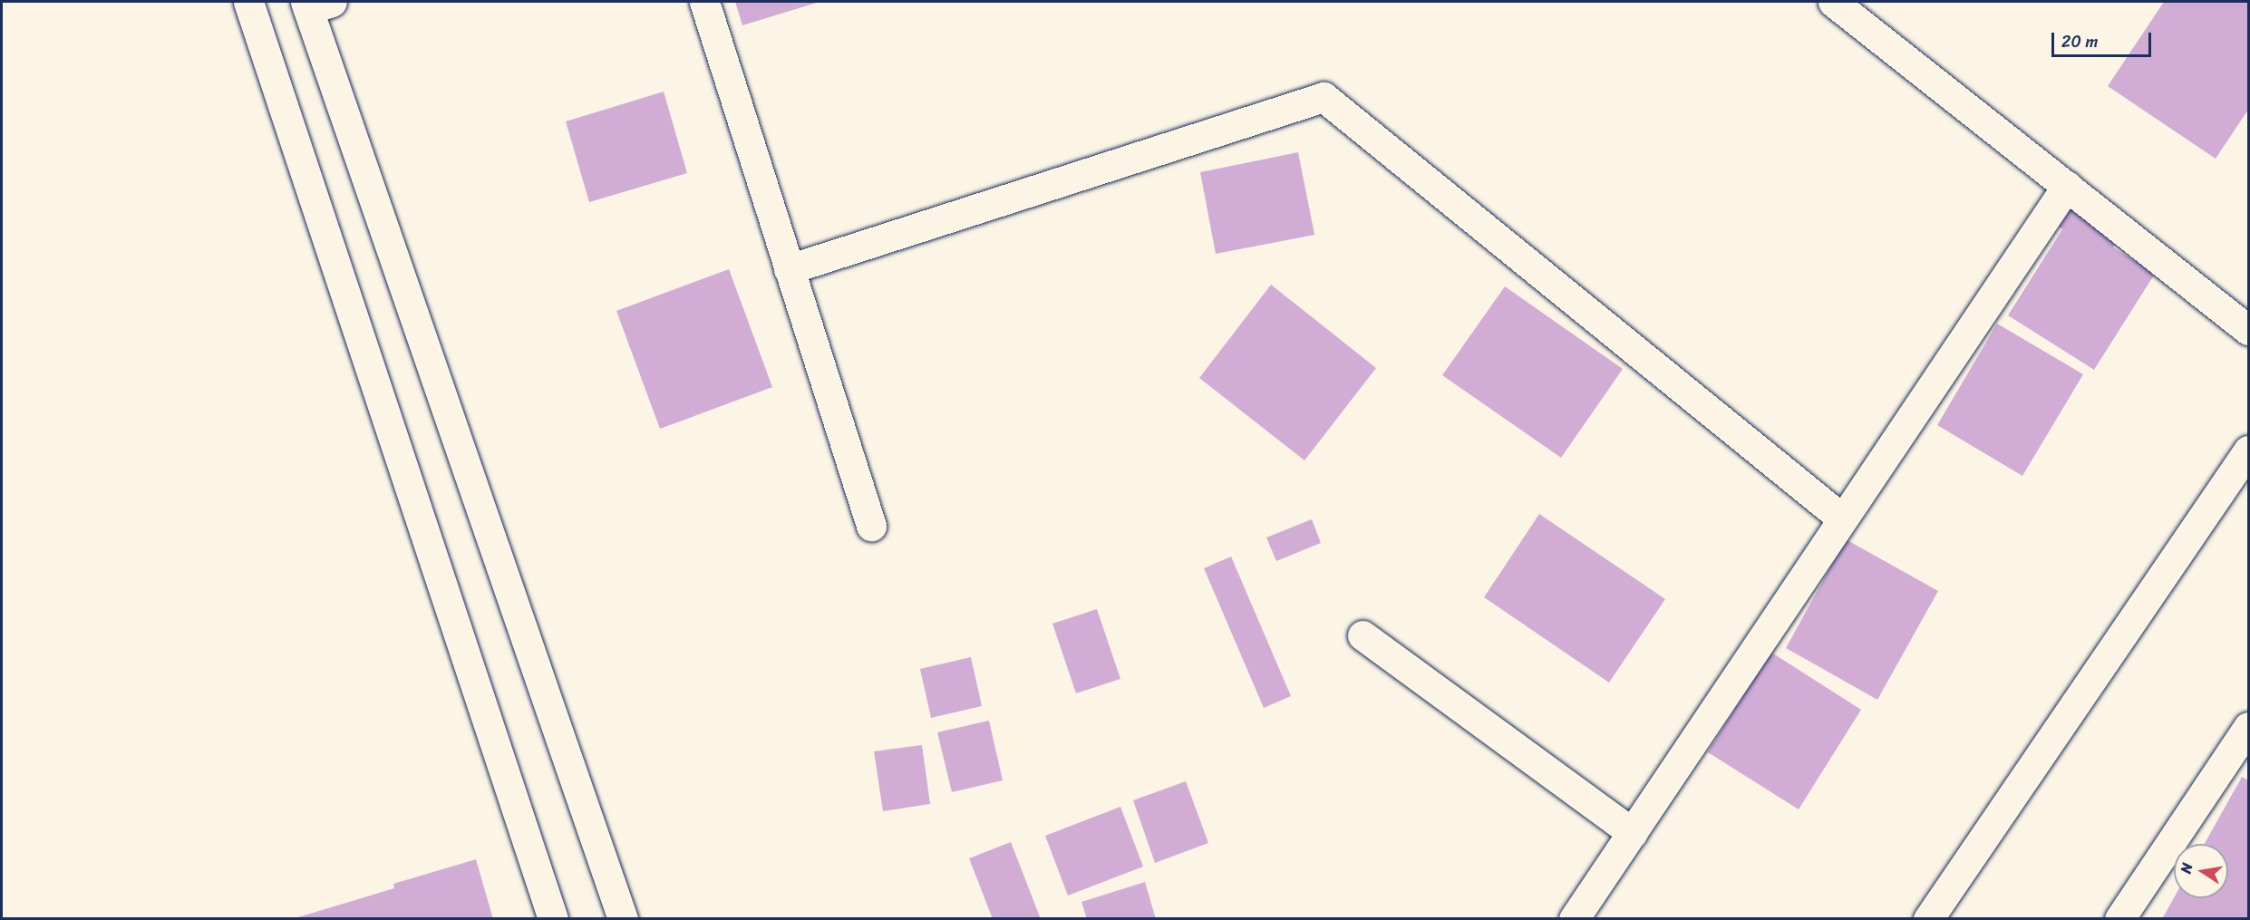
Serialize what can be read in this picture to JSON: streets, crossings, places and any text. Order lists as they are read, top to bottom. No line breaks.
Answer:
{"scale_bar":"20 m","north":"left"}
